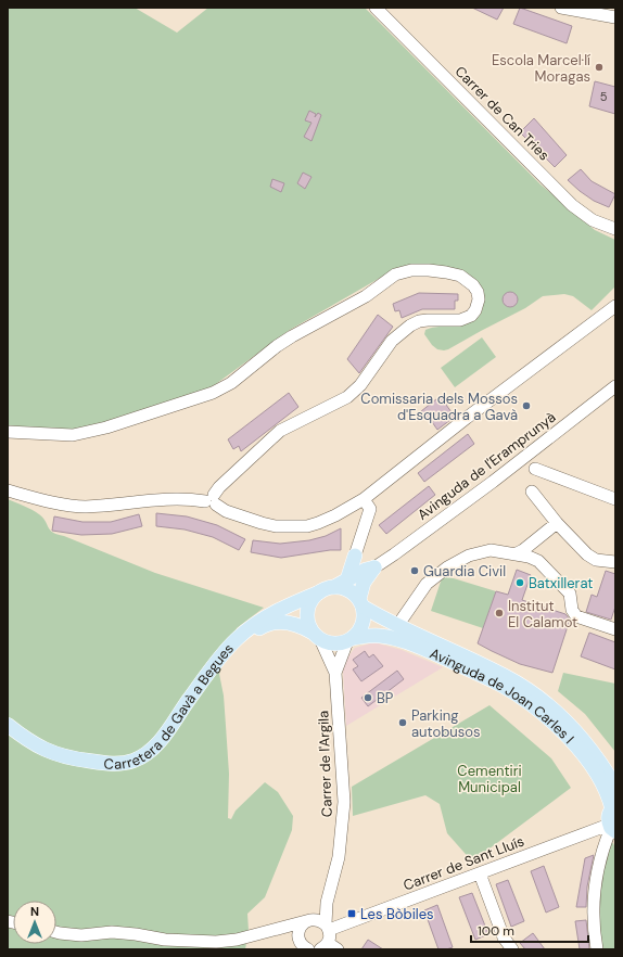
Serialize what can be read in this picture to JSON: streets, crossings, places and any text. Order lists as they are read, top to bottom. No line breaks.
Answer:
{"streets":{"main road":["Avinguda de Joan Carles I","Carretera de Gavà a Begues"],"street":["Carrer de Can Tries","Avinguda de l'Eramprunyà","Carrer de l'Argila","Carrer de Sant Lluís"]},"crossings":[["Avinguda de Joan Carles I","Carretera de Gavà a Begues"],["Avinguda de Joan Carles I","Carrer de l'Argila"],["Carretera de Gavà a Begues","Carrer de l'Argila"],["Carrer de l'Argila","Carrer de Sant Lluís"]],"parks":["Cementiri Municipal"],"places":{"other":["Escola Marcel·lí Moragas","Comissaria dels Mossos d'Esquadra a Gavà","Guardia Civil","Batxillerat","Institut El Calamot","BP","Parking autobusos"],"transit":["Les Bòbiles"]},"house_numbers":["5"],"scale_bar":"100 m","north":"top"}
